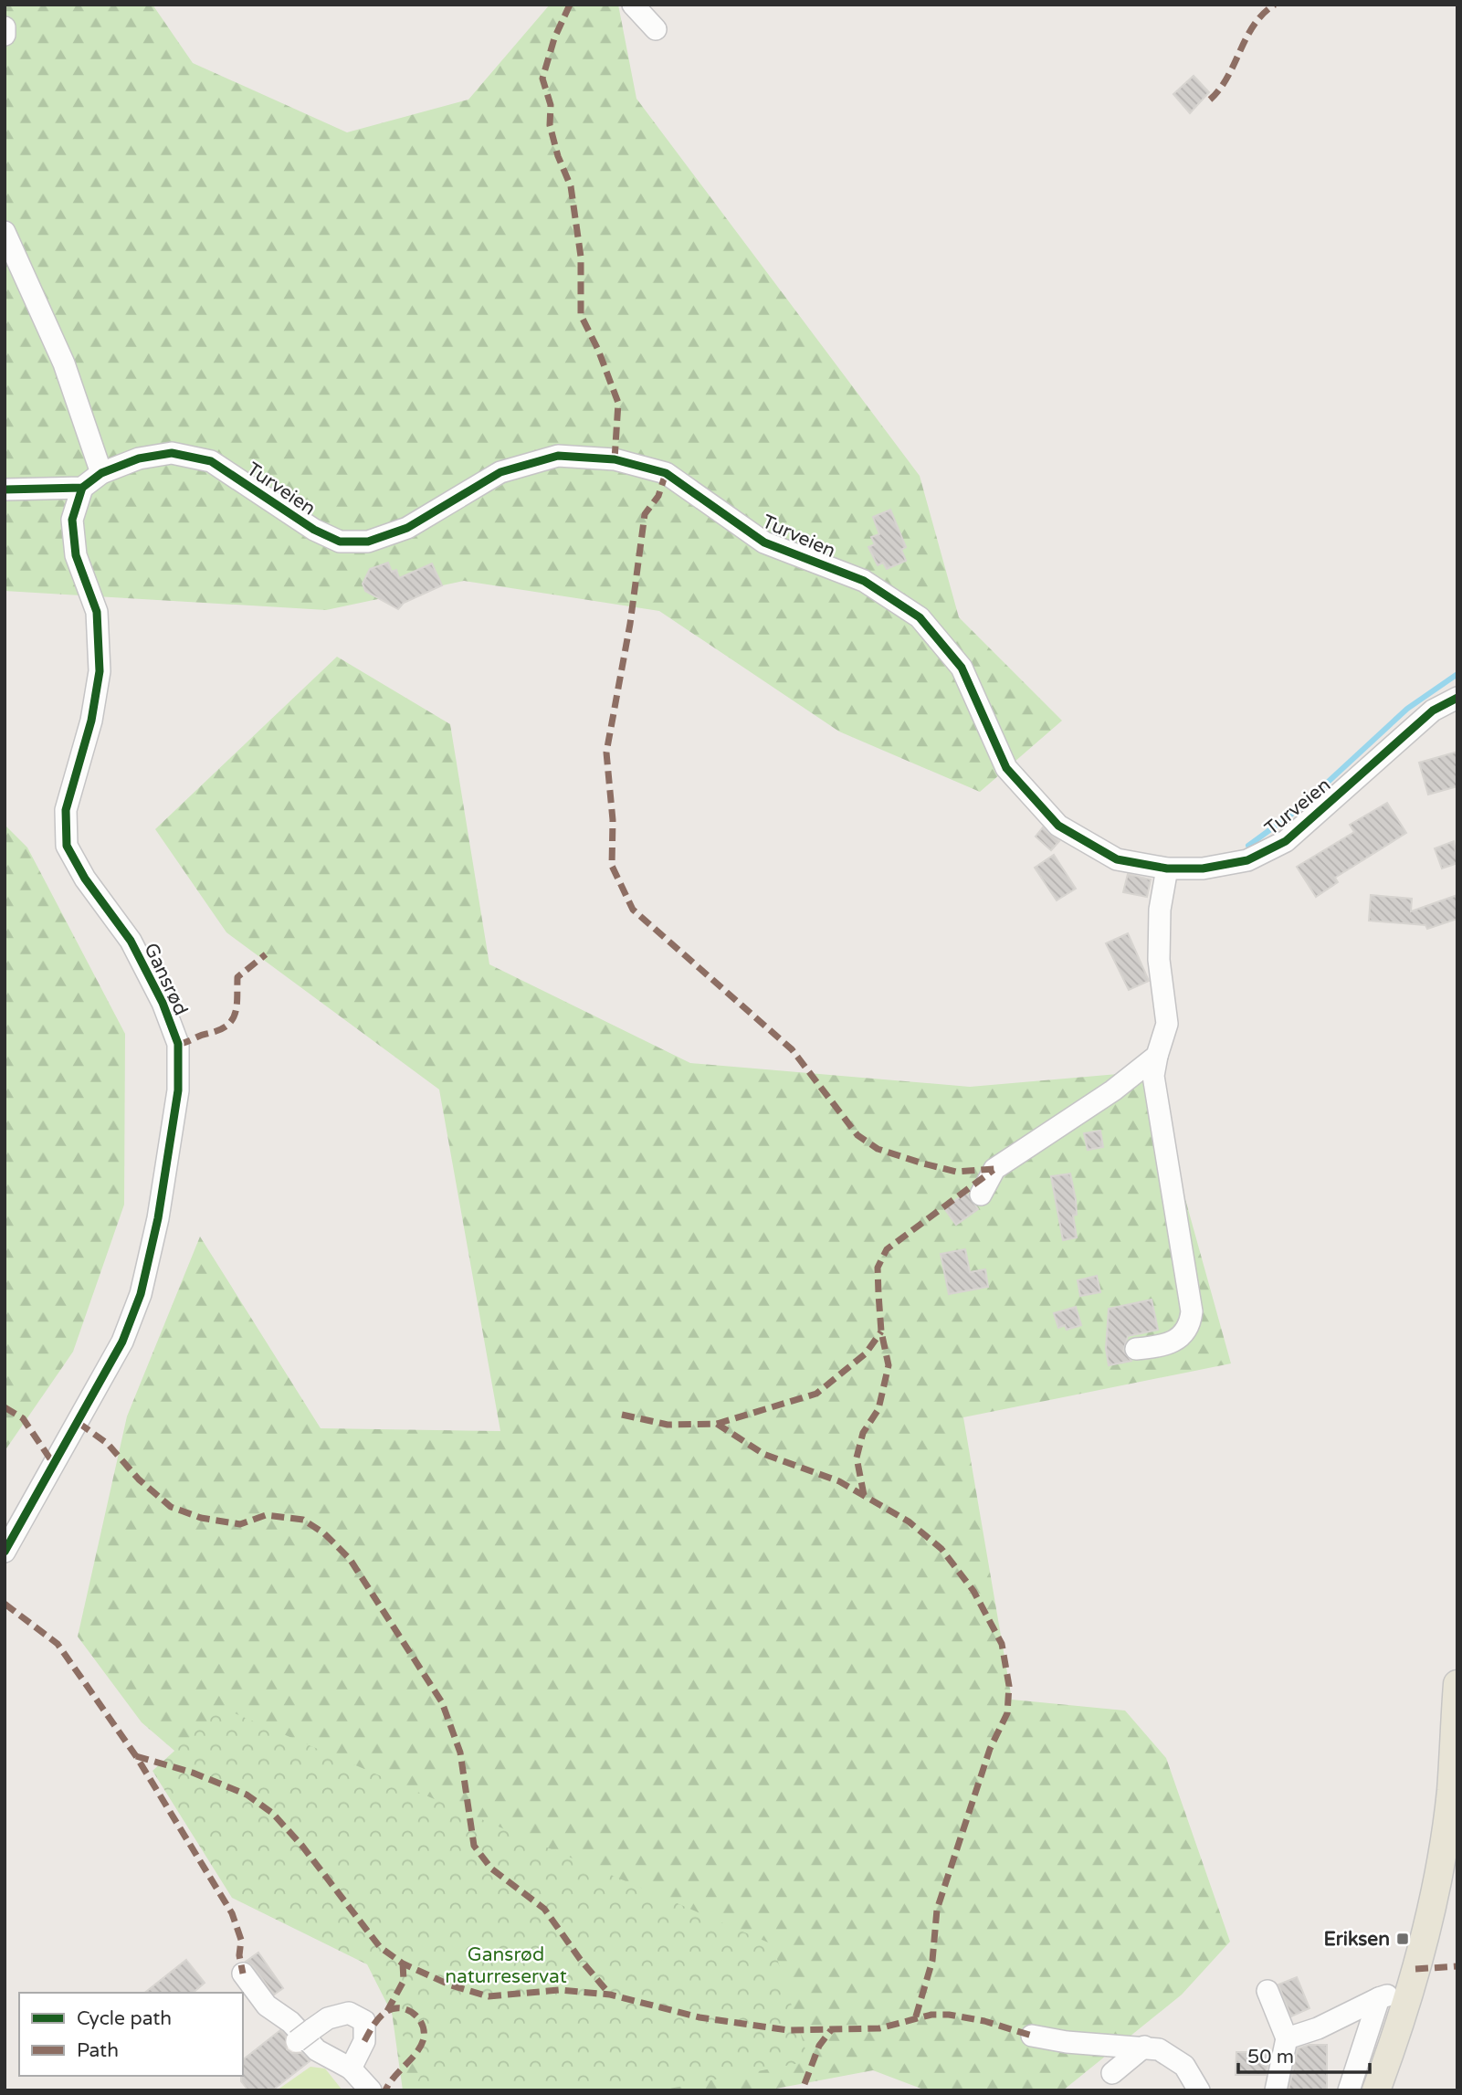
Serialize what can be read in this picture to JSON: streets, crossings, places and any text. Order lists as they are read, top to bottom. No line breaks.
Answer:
{"streets":{"street":["Turveien","Gansrød"]},"crossings":[["Turveien","Gansrød"]],"parks":["Gansrød naturreservat"],"places":{"transit":["Eriksen"]},"legend":["Cycle path","Path"],"scale_bar":"50 m"}
